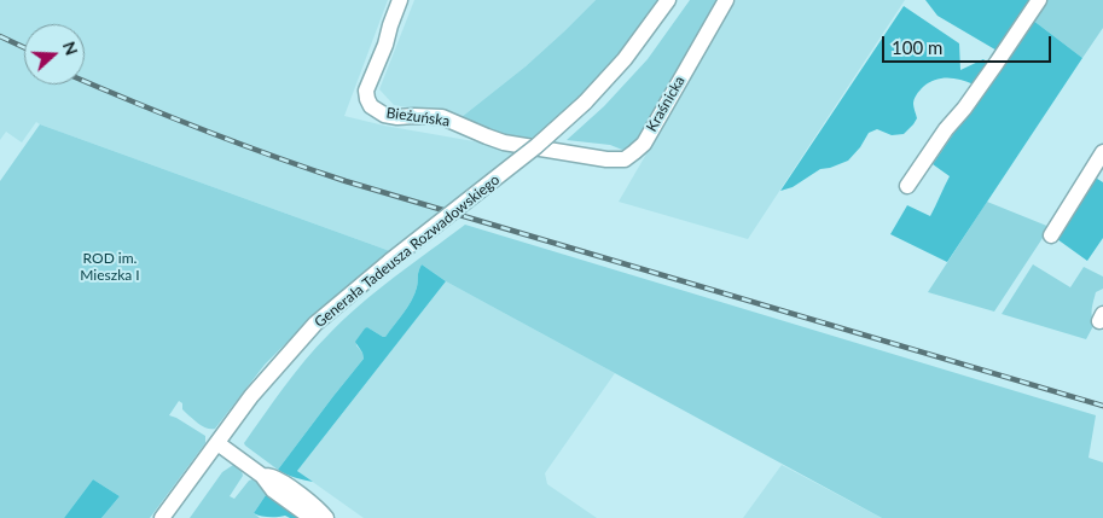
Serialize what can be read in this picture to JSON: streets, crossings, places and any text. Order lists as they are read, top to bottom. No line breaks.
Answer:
{"streets":{"street":["Kraśnicka","Bieżuńska","Generała Tadeusza Rozwadowskiego"]},"crossings":[["Kraśnicka","Bieżuńska"]],"parks":["ROD im. Mieszka I"],"scale_bar":"100 m","north":"right"}
